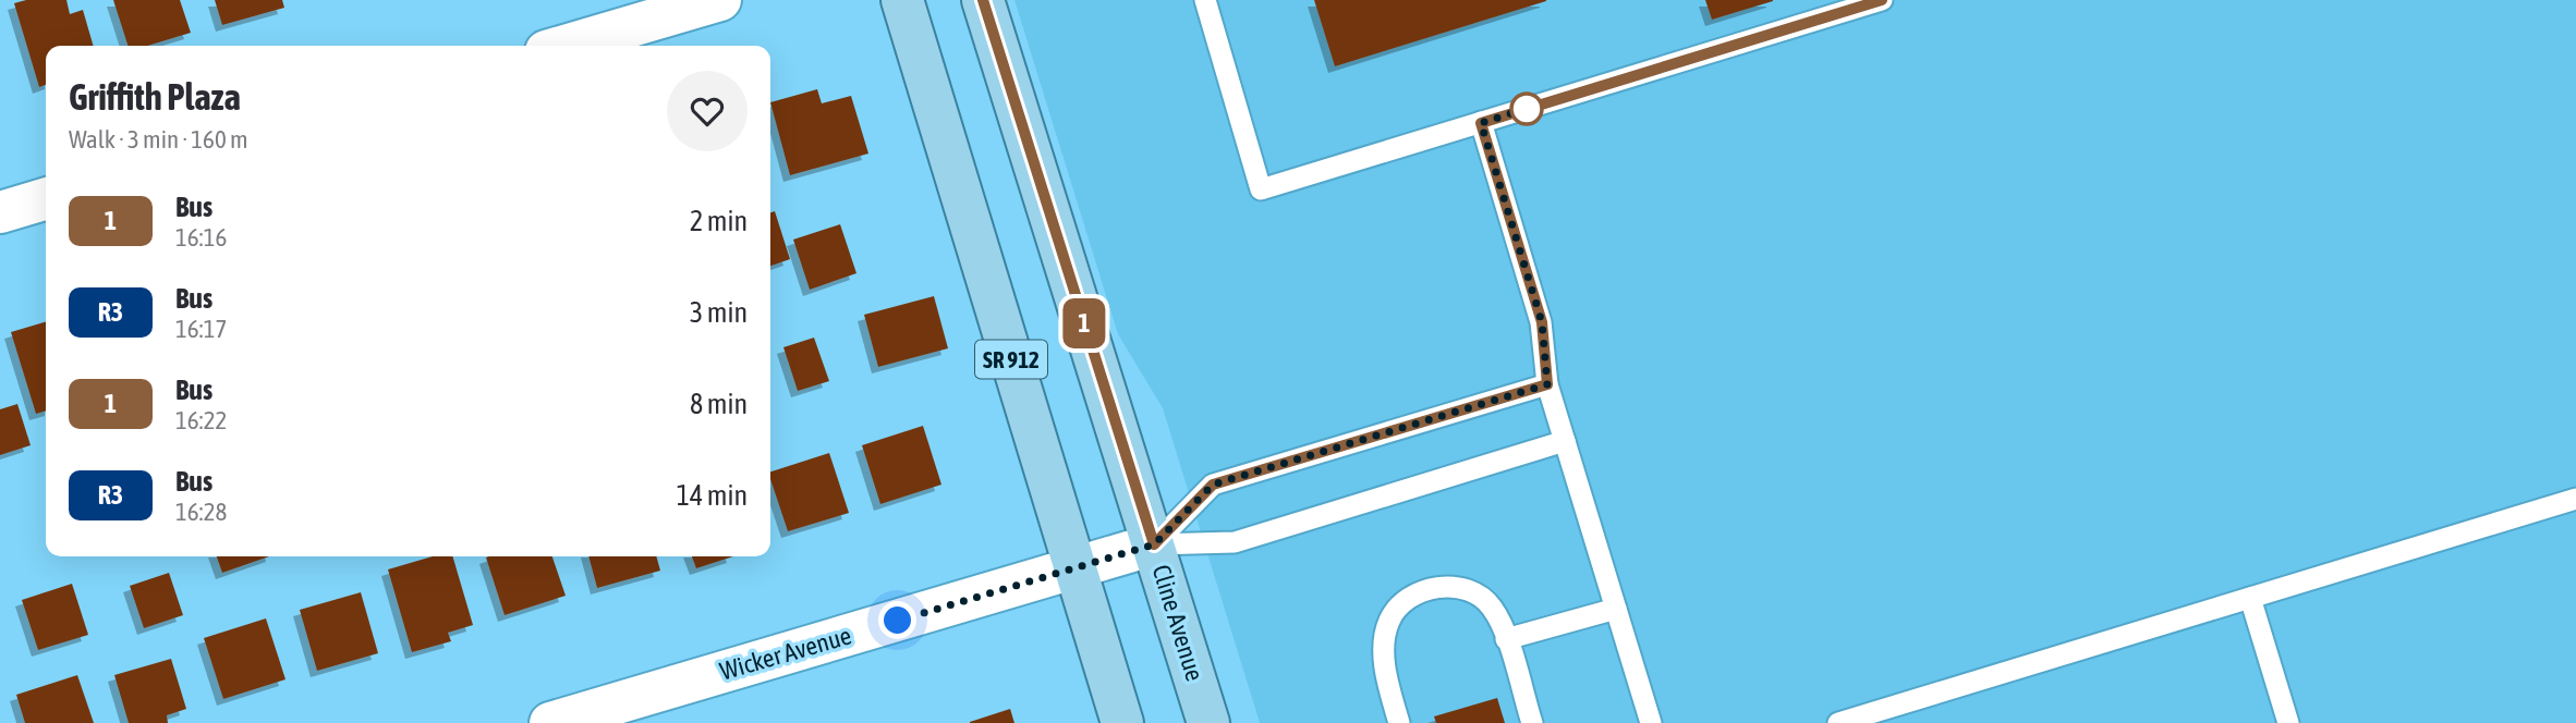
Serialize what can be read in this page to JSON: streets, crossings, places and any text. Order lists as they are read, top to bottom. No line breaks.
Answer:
{"streets":{"main road":["SR 912","Cline Avenue"],"street":["Wicker Avenue"]},"crossings":[["SR 912","Wicker Avenue"],["Cline Avenue","Wicker Avenue"]],"lines":["bus line 1"],"page":{"on_map":"1","heading":["Griffith Plaza","Walk · 3 min · 160 m"],"list":[{"mark":"1","name":"Bus","note":"16:16","value":"2 min"},{"mark":"R3","name":"Bus","note":"16:17","value":"3 min"},{"mark":"1","name":"Bus","note":"16:22","value":"8 min"},{"mark":"R3","name":"Bus","note":"16:28","value":"14 min"}]}}
